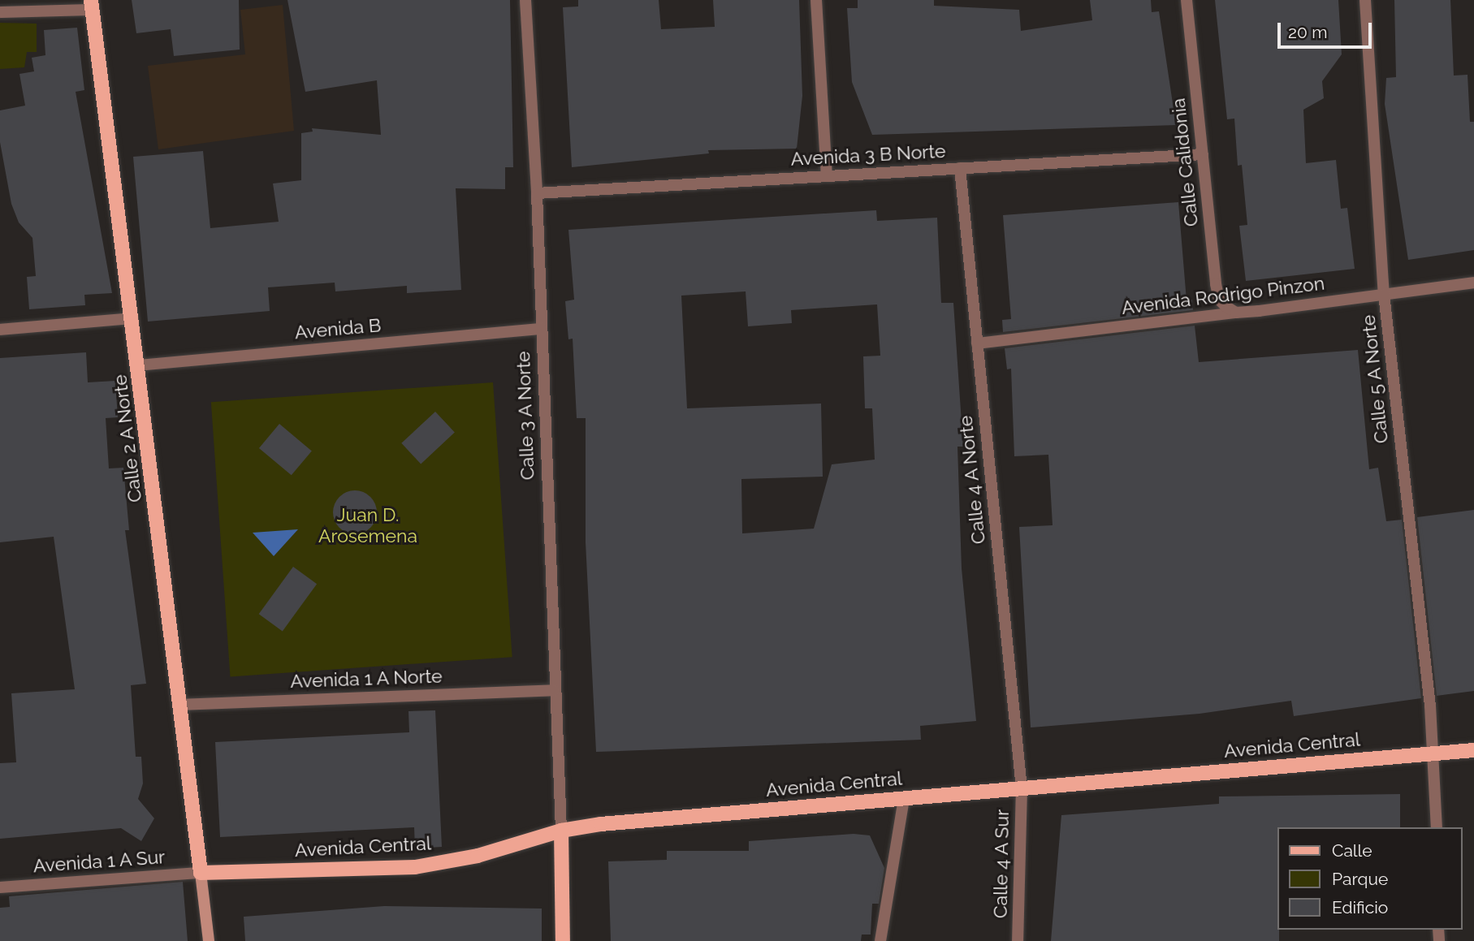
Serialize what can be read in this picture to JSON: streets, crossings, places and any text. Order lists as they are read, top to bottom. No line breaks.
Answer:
{"streets":{"main road":["Calle 2 A Norte","Avenida Central"],"street":["Avenida 3 B Norte","Calle Calidonia","Avenida Rodrigo Pinzon","Avenida B","Calle 5 A Norte","Calle 3 A Norte","Calle 4 A Norte","Avenida 1 A Norte","Avenida 1 A Sur","Calle 4 A Sur"]},"crossings":[["Avenida 3 B Norte","Calle Calidonia"],["Avenida 3 B Norte","Calle 3 A Norte"],["Avenida 3 B Norte","Calle 4 A Norte"],["Calle Calidonia","Avenida Rodrigo Pinzon"],["Avenida Rodrigo Pinzon","Calle 5 A Norte"],["Avenida Rodrigo Pinzon","Calle 4 A Norte"],["Avenida B","Calle 3 A Norte"],["Avenida B","Calle 2 A Norte"],["Calle 5 A Norte","Avenida Central"],["Calle 3 A Norte","Avenida 1 A Norte"],["Calle 3 A Norte","Avenida Central"],["Calle 2 A Norte","Avenida 1 A Norte"],["Calle 2 A Norte","Avenida Central"],["Calle 2 A Norte","Avenida 1 A Sur"],["Calle 4 A Norte","Avenida Central"],["Calle 4 A Norte","Calle 4 A Sur"],["Avenida Central","Avenida 1 A Sur"],["Avenida Central","Calle 4 A Sur"]],"parks":["Juan D. Arosemena"],"legend":["Calle","Parque","Edificio"],"scale_bar":"20 m"}
